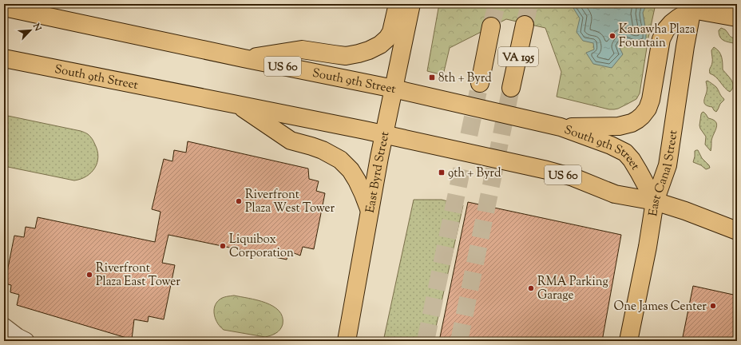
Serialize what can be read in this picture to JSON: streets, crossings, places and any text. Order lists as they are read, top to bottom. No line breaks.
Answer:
{"streets":{"main road":["VA 195","US 60","South 9th Street","East Byrd Street","East Canal Street"]},"crossings":[["US 60","South 9th Street"],["US 60","East Canal Street"],["South 9th Street","East Byrd Street"],["South 9th Street","East Canal Street"]],"places":{"other":["Kanawha Plaza Fountain","Riverfront Plaza West Tower","Liquibox Corporation","Riverfront Plaza East Tower","RMA Parking Garage","One James Center"],"transit":["8th + Byrd","9th + Byrd"]},"north":"top right"}
